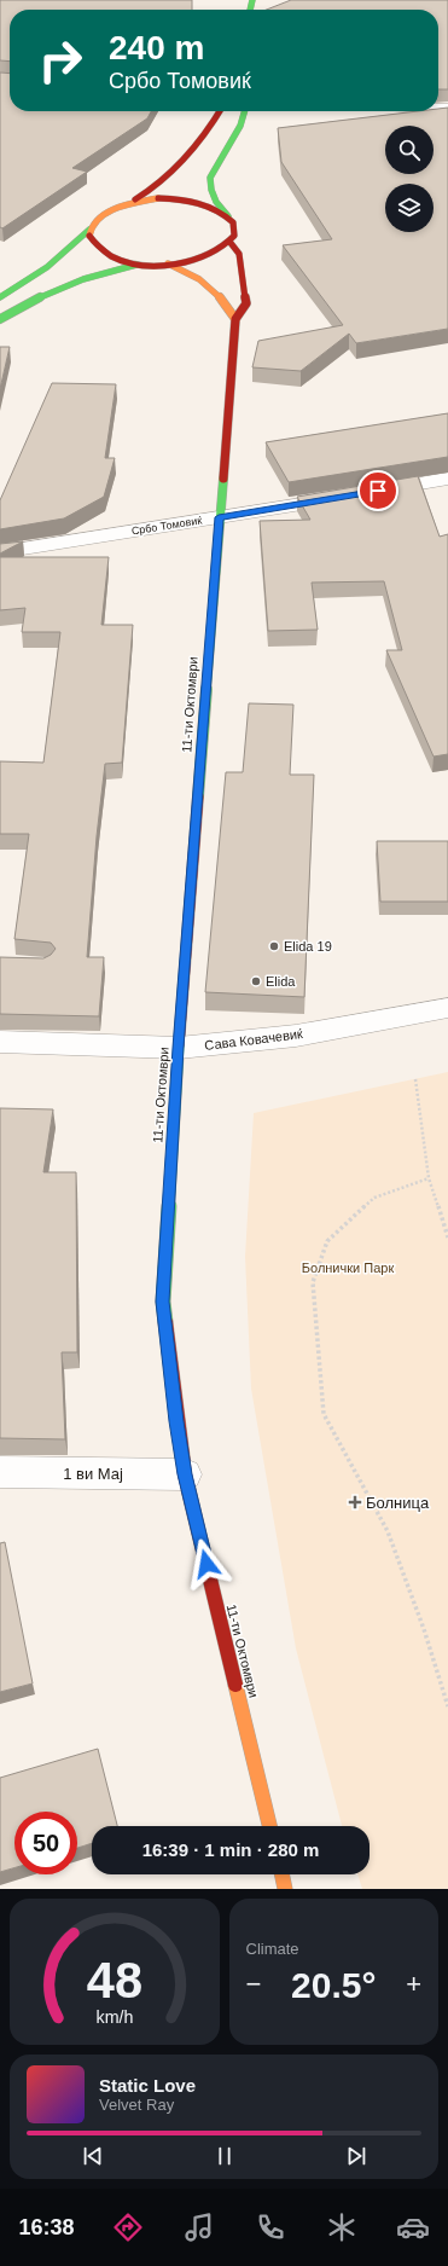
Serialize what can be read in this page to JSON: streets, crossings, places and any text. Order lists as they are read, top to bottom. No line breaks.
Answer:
{"streets":{"main road":["11-ти Октомври"],"street":["Србо Томовиќ","Сава Ковачевиќ","1 ви Мај"]},"crossings":[["Србо Томовиќ","11-ти Октомври"],["11-ти Октомври","Сава Ковачевиќ"],["11-ти Октомври","1 ви Мај"]],"parks":["Болнички Парк"],"places":{"other":["Elida 19","Elida"],"health":["Болница"]},"page":{"turn":["240 m","Србо Томовиќ"],"limit":"50","trip":"16:39 · 1 min · 280 m","tile":"Climate","heat":["−","20.5°","+"],"song":["Static Love","Velvet Ray"],"tabs":"16:38","gauge":["48","km/h"]}}
